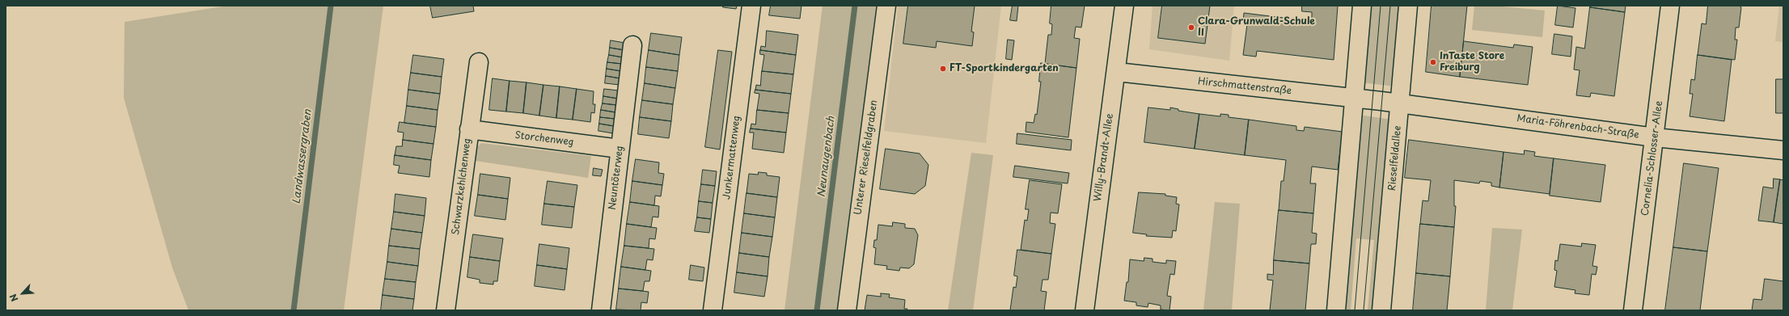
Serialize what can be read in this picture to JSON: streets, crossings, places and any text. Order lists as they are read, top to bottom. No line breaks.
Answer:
{"streets":{"street":["Hirschmattenstraße","Maria-Föhrenbach-Straße","Storchenweg","Junkermattenweg","Unterer Rieselfeldgraben","Willy-Brandt-Allee","Rieselfeldallee","Cornelia-Schlosser-Allee","Neuntöterweg","Schwarzkehlchenweg"]},"crossings":[["Hirschmattenstraße","Maria-Föhrenbach-Straße"],["Hirschmattenstraße","Willy-Brandt-Allee"],["Maria-Föhrenbach-Straße","Rieselfeldallee"],["Maria-Föhrenbach-Straße","Cornelia-Schlosser-Allee"],["Storchenweg","Neuntöterweg"],["Storchenweg","Schwarzkehlchenweg"]],"water":["Landwassergraben","Neunaugenbach"],"places":["Clara-Grunwald-Schule II","InTaste Store Freiburg","FT-Sportkindergarten"],"north":"bottom left"}
